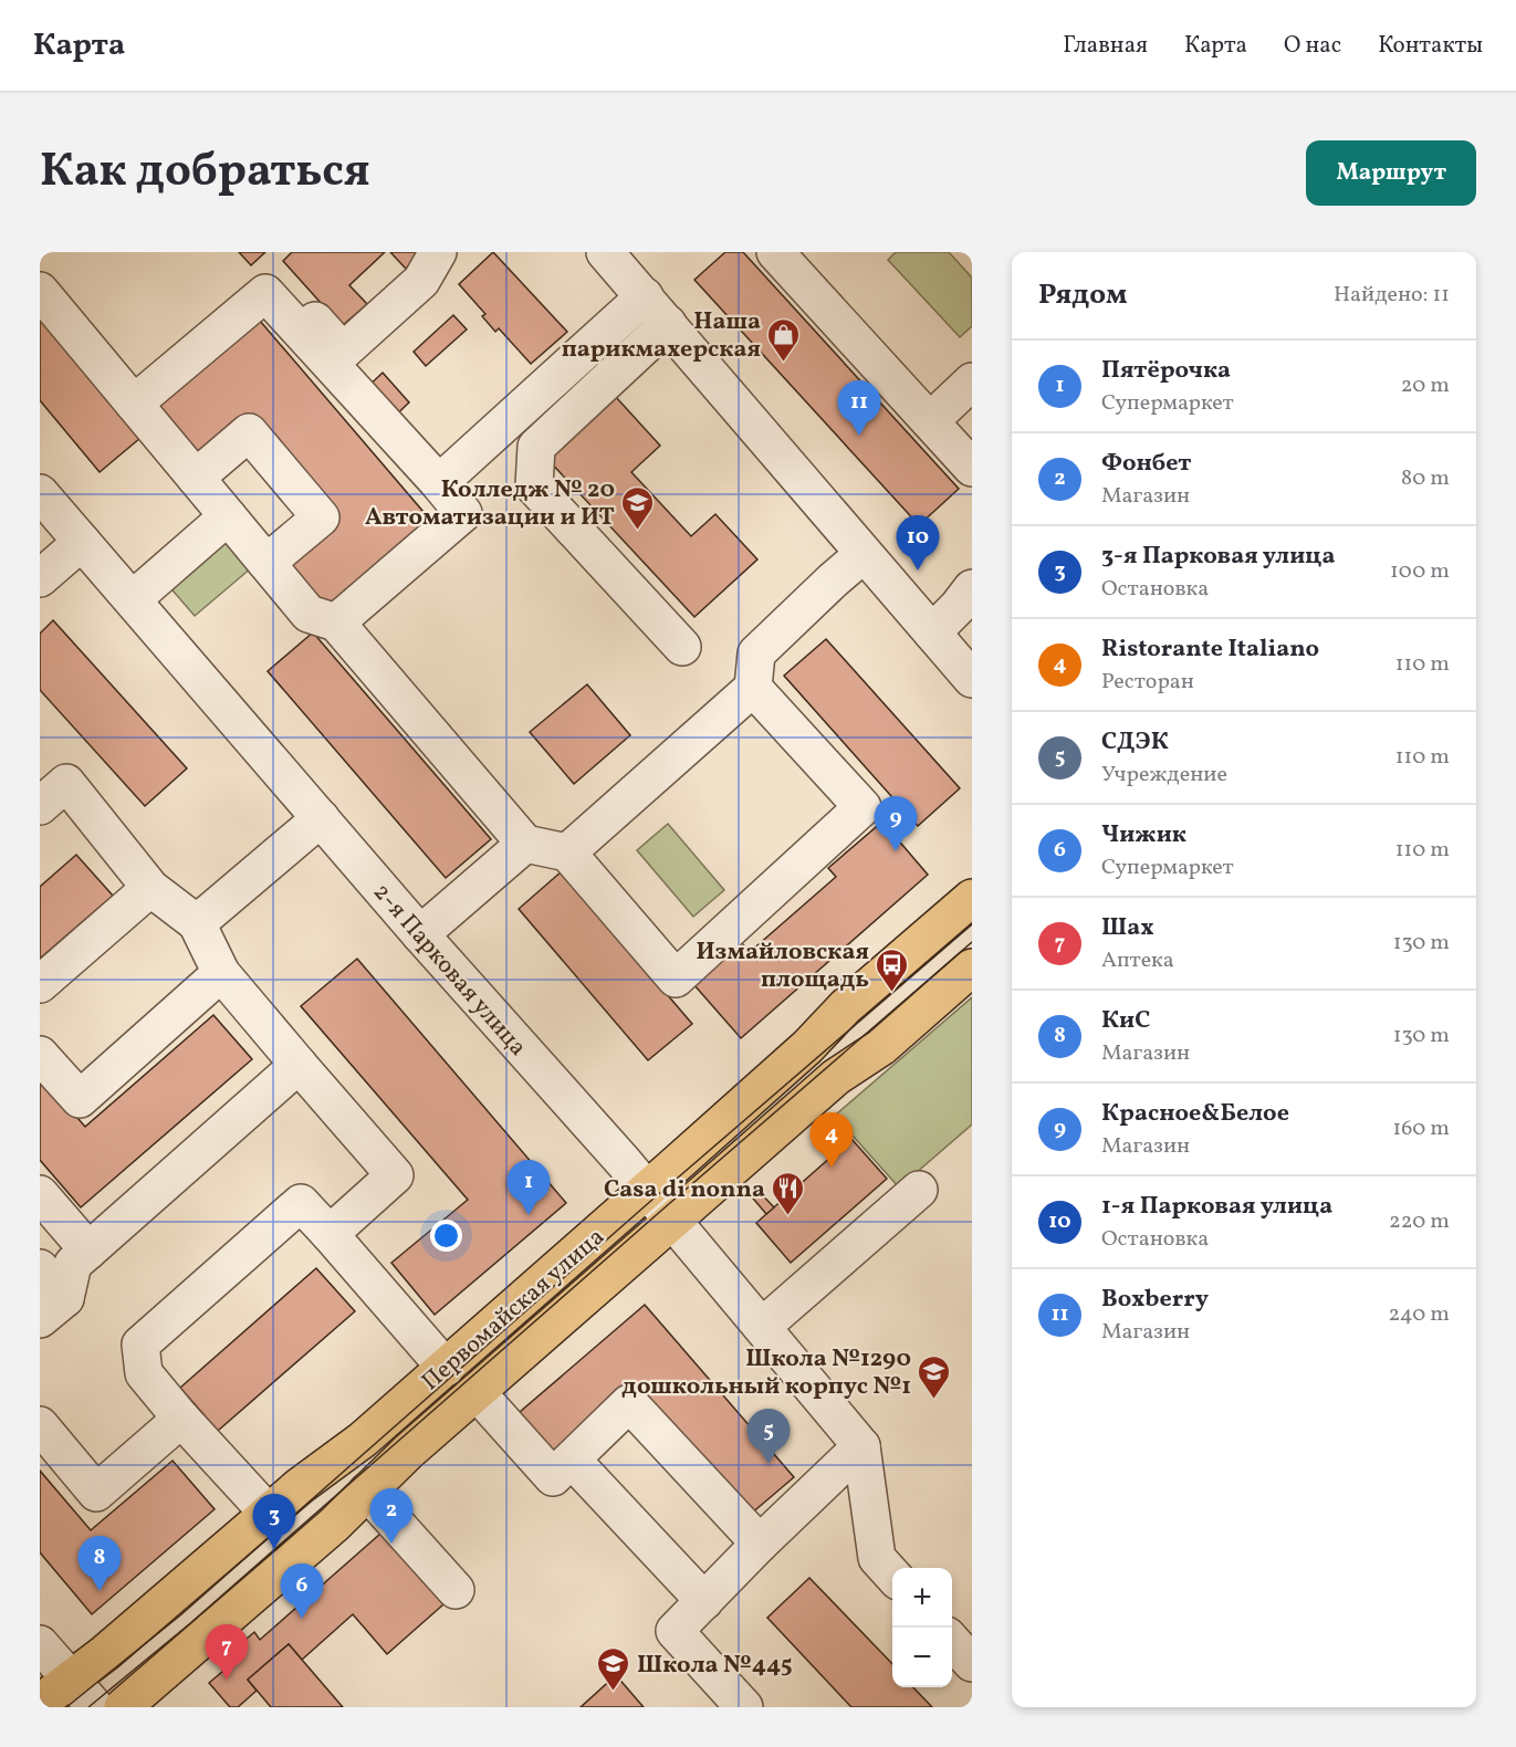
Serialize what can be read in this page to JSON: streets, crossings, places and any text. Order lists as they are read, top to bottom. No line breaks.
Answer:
{"streets":{"main road":["Первомайская улица"],"street":["2-я Парковая улица"]},"crossings":[["2-я Парковая улица","Первомайская улица"]],"places":{"shop":["Наша парикмахерская"],"school or university":["Колледж № 20 Автоматизации и ИТ","Школа №1290 дошкольный корпус №1","Школа №445"],"bus stop":["Измайловская площадь"],"restaurant":["Casa di nonna"]},"page":{"header":"Карта","nav":["Главная","Карта","О нас","Контакты"],"title":"Как добраться","buttons":"Маршрут","heading":["Рядом","Найдено: 11"],"list":[{"mark":"1","name":"Пятёрочка","note":"Супермаркет","value":"20 m"},{"mark":"2","name":"Фонбет","note":"Магазин","value":"80 m"},{"mark":"3","name":"3-я Парковая улица","note":"Остановка","value":"100 m"},{"mark":"4","name":"Ristorante Italiano","note":"Ресторан","value":"110 m"},{"mark":"5","name":"СДЭК","note":"Учреждение","value":"110 m"},{"mark":"6","name":"Чижик","note":"Супермаркет","value":"110 m"},{"mark":"7","name":"Шах","note":"Аптека","value":"130 m"},{"mark":"8","name":"КиС","note":"Магазин","value":"130 m"},{"mark":"9","name":"Красное&Белое","note":"Магазин","value":"160 m"},{"mark":"10","name":"1-я Парковая улица","note":"Остановка","value":"220 m"},{"mark":"11","name":"Boxberry","note":"Магазин","value":"240 m"}],"pins":["11","10","9","4","1","5","2","3","8","6","7"],"map_buttons":["+","−"]}}
